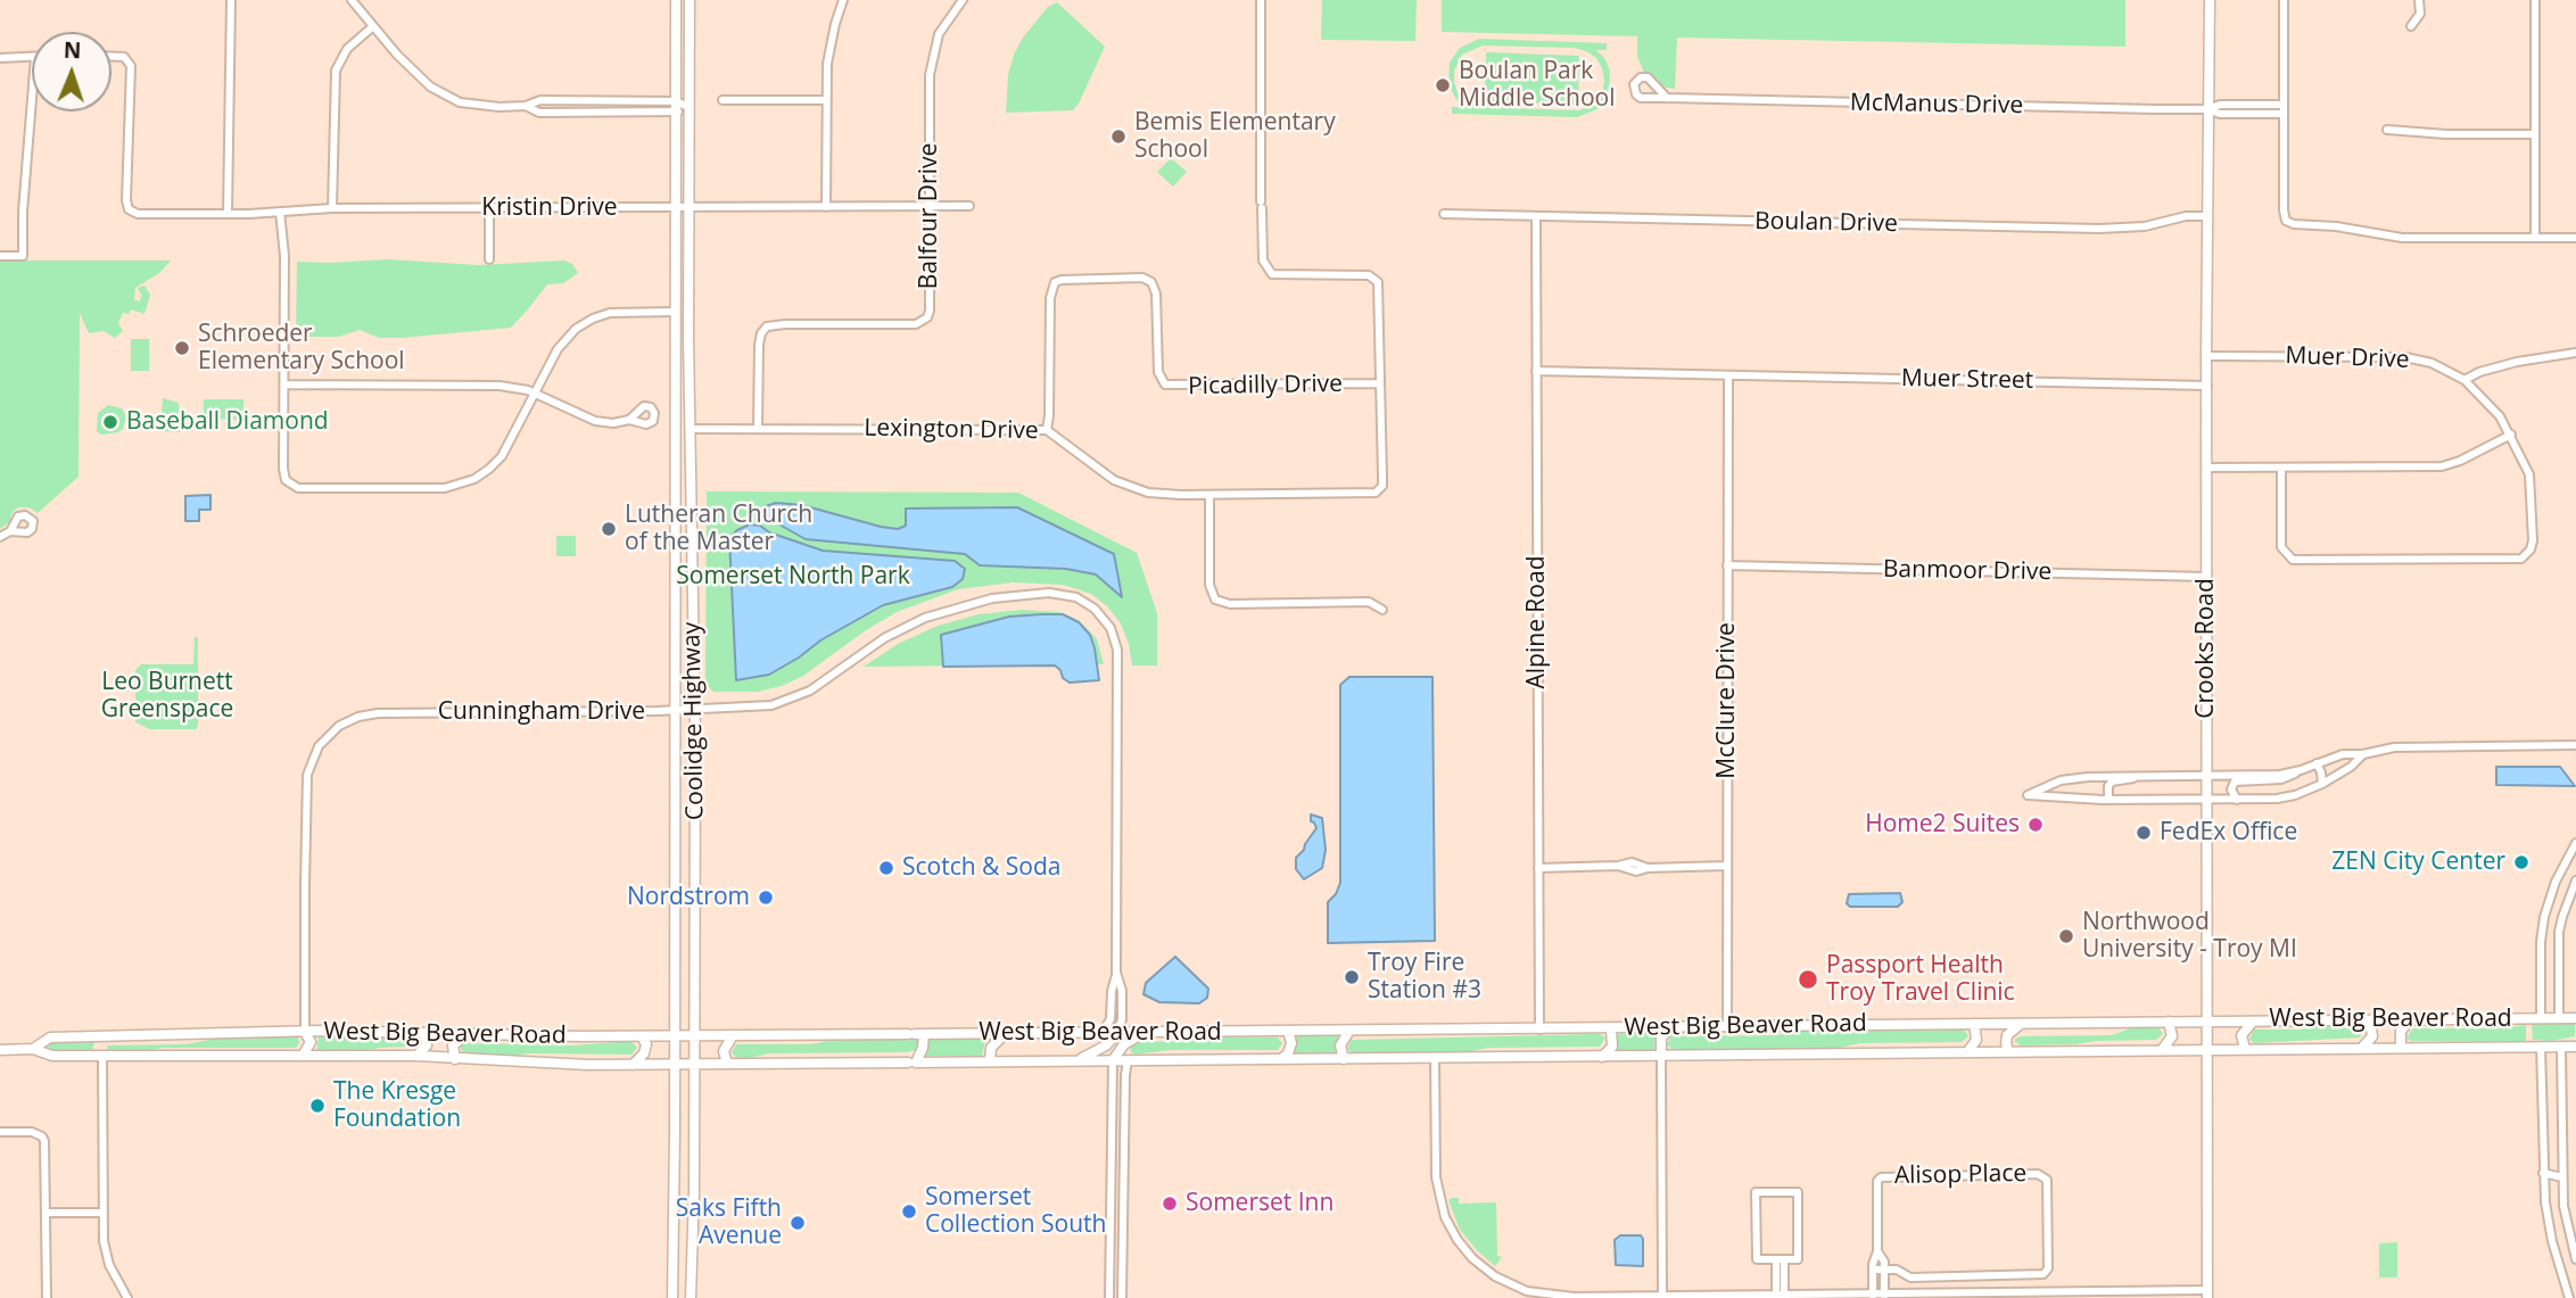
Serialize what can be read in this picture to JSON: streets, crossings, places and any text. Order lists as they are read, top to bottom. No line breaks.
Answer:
{"streets":{"main road":["Crooks Road","Coolidge Highway","West Big Beaver Road"],"street":["McManus Drive","Kristin Drive","Balfour Drive","Boulan Drive","Muer Drive","Muer Street","Picadilly Drive","Lexington Drive","Banmoor Drive","Alpine Road","McClure Drive","Cunningham Drive","Alisop Place"]},"crossings":[["McManus Drive","Crooks Road"],["Kristin Drive","Balfour Drive"],["Kristin Drive","Coolidge Highway"],["Balfour Drive","Lexington Drive"],["Boulan Drive","Alpine Road"],["Boulan Drive","Crooks Road"],["Muer Drive","Crooks Road"],["Muer Street","Crooks Road"],["Muer Street","McClure Drive"],["Picadilly Drive","Lexington Drive"],["Lexington Drive","Coolidge Highway"],["Banmoor Drive","Crooks Road"],["Banmoor Drive","McClure Drive"],["Alpine Road","West Big Beaver Road"],["Crooks Road","West Big Beaver Road"],["McClure Drive","West Big Beaver Road"],["Cunningham Drive","Coolidge Highway"],["Cunningham Drive","West Big Beaver Road"],["Coolidge Highway","West Big Beaver Road"]],"parks":["Somerset North Park","Leo Burnett Greenspace"],"places":["Boulan Park Middle School","Bemis Elementary School","Schroeder Elementary School","Baseball Diamond","Lutheran Church of the Master","Home2 Suites","FedEx Office","ZEN City Center","Scotch & Soda","Nordstrom","Northwood University - Troy MI","Troy Fire Station #3","Passport Health Troy Travel Clinic","The Kresge Foundation","Somerset Inn","Somerset Collection South","Saks Fifth Avenue"],"north":"top"}
